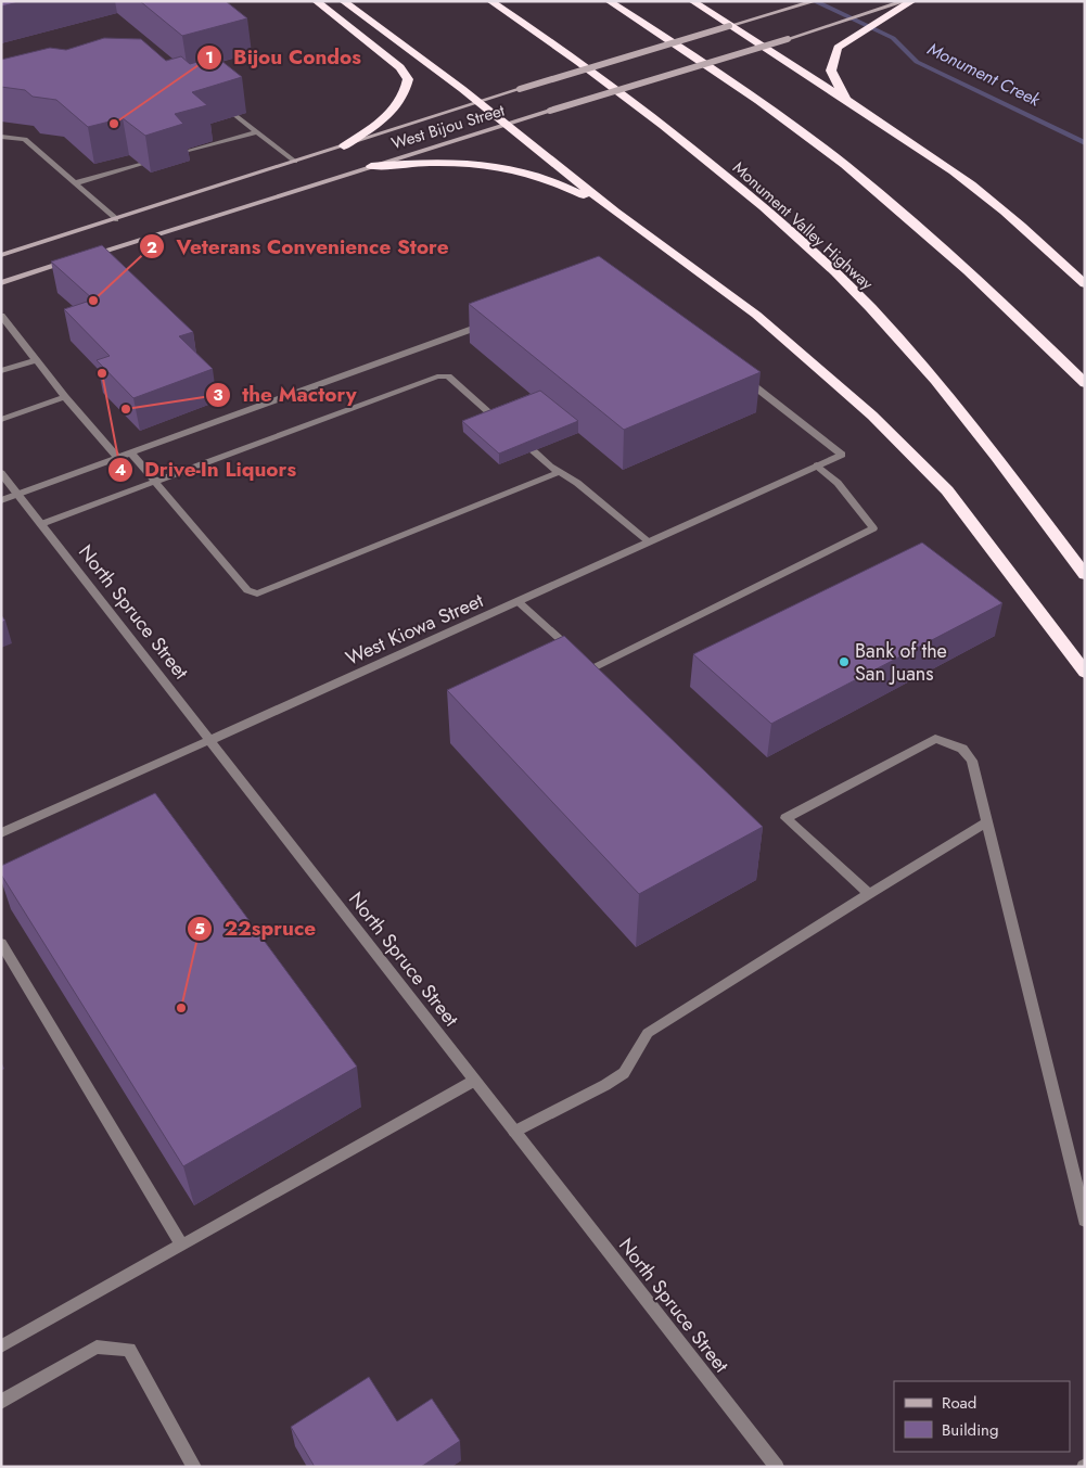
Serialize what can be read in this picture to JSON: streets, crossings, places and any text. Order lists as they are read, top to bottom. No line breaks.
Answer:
{"streets":{"highway":["Monument Valley Highway"],"main road":["West Bijou Street"],"street":["North Spruce Street","West Kiowa Street"]},"crossings":[["North Spruce Street","West Kiowa Street"]],"water":["Monument Creek"],"places":["Bijou Condos","Veterans Convenience Store","Drive-In Liquors","the Mactory","Bank of the San Juans","22spruce"],"legend":["Road","Building"]}
